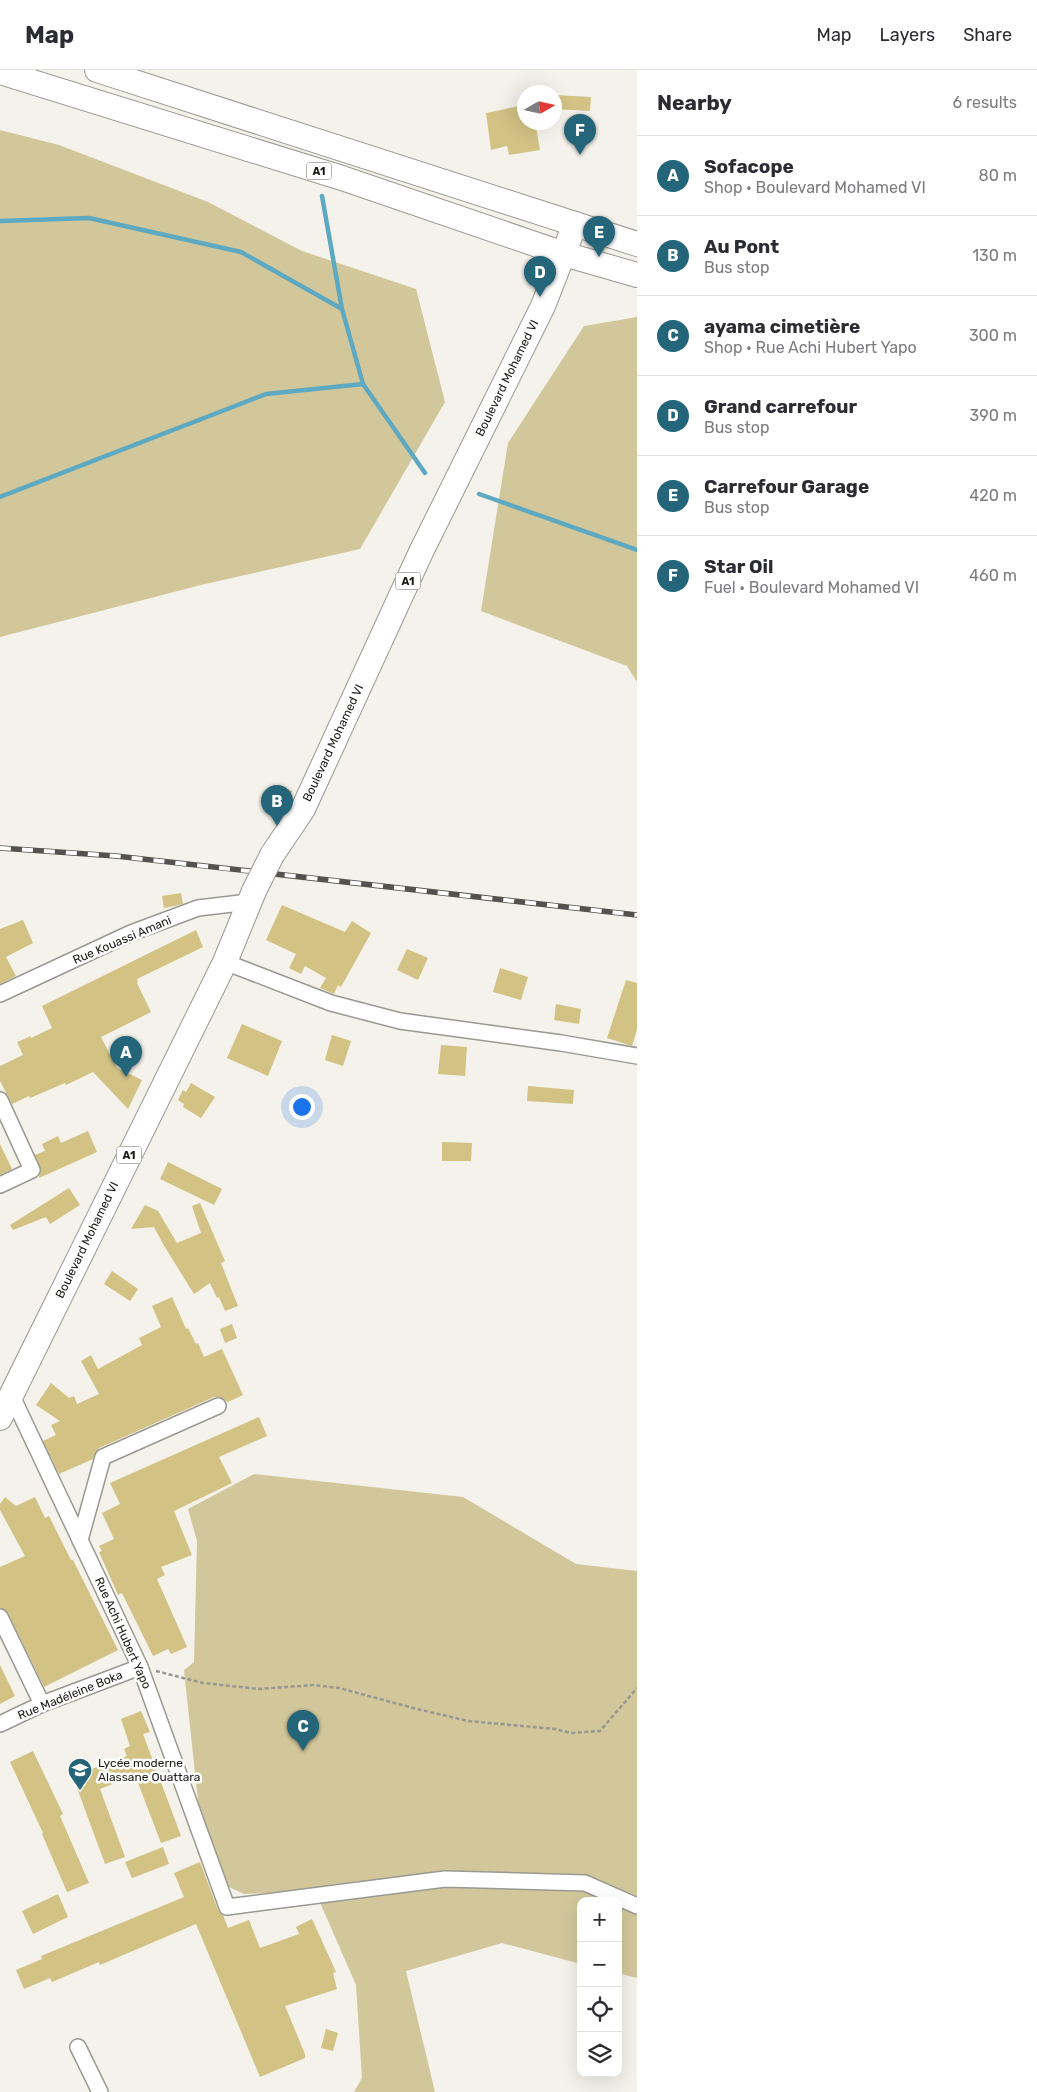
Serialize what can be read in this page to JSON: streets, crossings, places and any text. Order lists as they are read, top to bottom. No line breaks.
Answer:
{"streets":{"main road":["A1","Boulevard Mohamed VI"],"street":["Rue Kouassi Amani","Rue Achi Hubert Yapo","Rue Madéleine Boka"]},"crossings":[["A1","Boulevard Mohamed VI"],["Boulevard Mohamed VI","Rue Kouassi Amani"],["Boulevard Mohamed VI","Rue Achi Hubert Yapo"],["Rue Achi Hubert Yapo","Rue Madéleine Boka"]],"places":{"school or university":["Lycée moderne Alassane Ouattara"]},"north":"right","page":{"header":"Map","nav":["Map","Layers","Share"],"heading":["Nearby","6 results"],"pins":["F","E","D","B","A","C"],"list":[{"mark":"A","name":"Sofacope","note":"Shop · Boulevard Mohamed VI","value":"80 m"},{"mark":"B","name":"Au Pont","note":"Bus stop","value":"130 m"},{"mark":"C","name":"ayama cimetière","note":"Shop · Rue Achi Hubert Yapo","value":"300 m"},{"mark":"D","name":"Grand carrefour","note":"Bus stop","value":"390 m"},{"mark":"E","name":"Carrefour Garage","note":"Bus stop","value":"420 m"},{"mark":"F","name":"Star Oil","note":"Fuel · Boulevard Mohamed VI","value":"460 m"}],"map_buttons":["+","−"]}}
